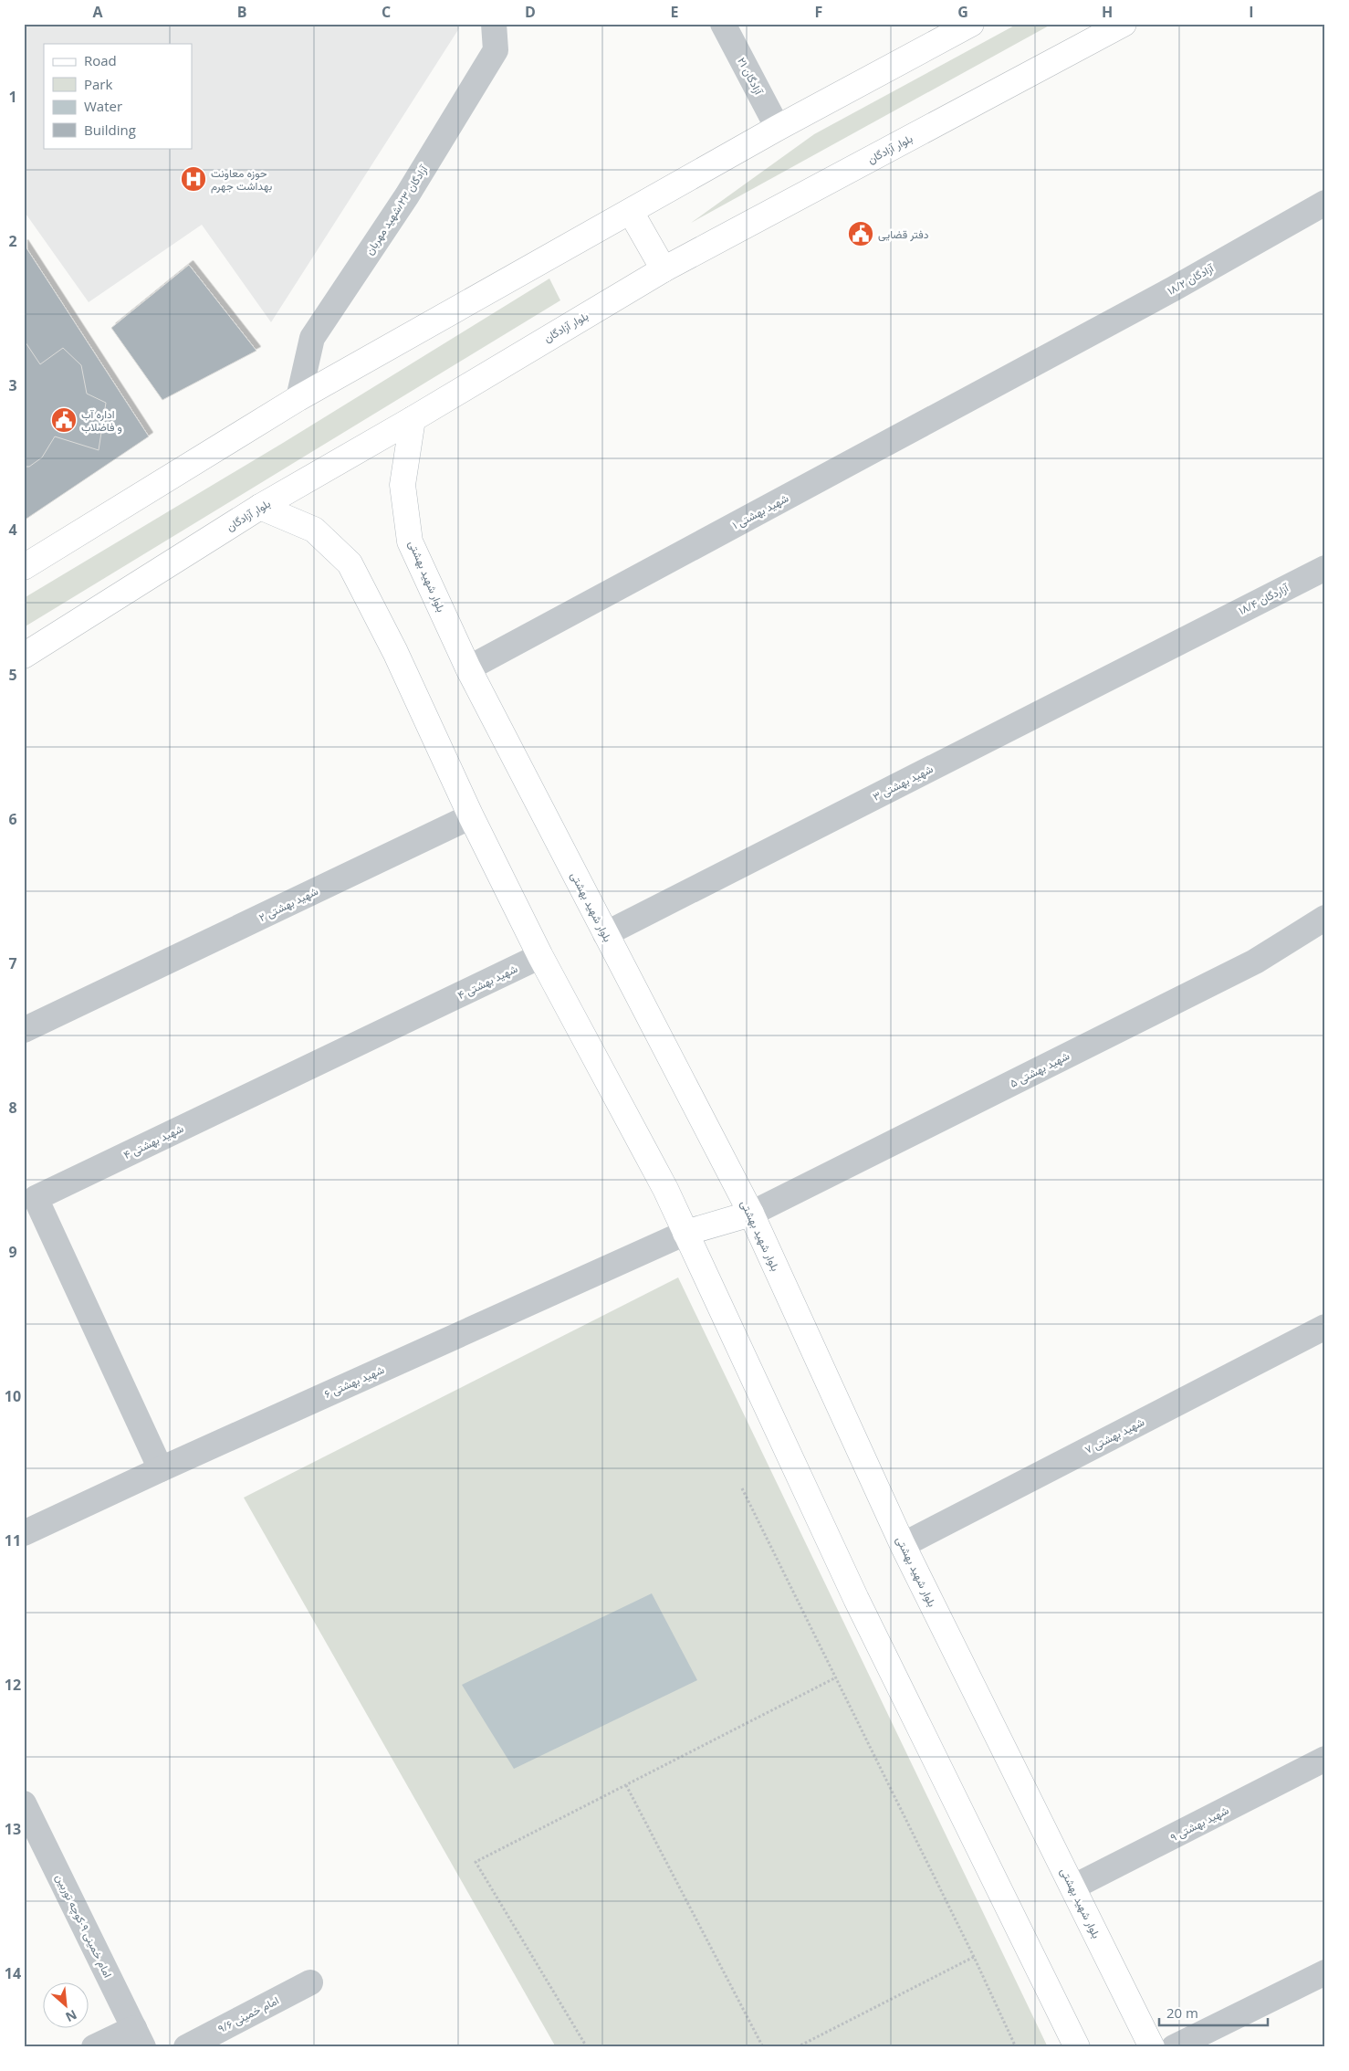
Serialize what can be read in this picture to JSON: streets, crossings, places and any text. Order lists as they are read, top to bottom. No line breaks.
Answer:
{"streets":{"main road":["بلوار آزادگان","بلوار شهید بهشتی"],"street":["آزادگان ۲۱","آزادگان ۲۳/شهید مهربان","آزادگان ۱۸/۲","شهید بهشتی ۱","آزاردگان ۱۸/۴","شهید بهشتی ۳","شهید بهشتی ۲","شهید بهشتی ۴","شهید بهشتی ۵","شهید بهشتی ۶","شهید بهشتی ۷","شهید بهشتی ۹","امام خمینی ۹-کوچه توربین","امام خمینی ۹/۶"]},"crossings":[["بلوار آزادگان","بلوار شهید بهشتی"],["آزادگان ۱۸/۲","شهید بهشتی ۱"],["شهید بهشتی ۱","بلوار شهید بهشتی"],["بلوار شهید بهشتی","شهید بهشتی ۳"],["بلوار شهید بهشتی","شهید بهشتی ۵"],["بلوار شهید بهشتی","شهید بهشتی ۷"],["بلوار شهید بهشتی","شهید بهشتی ۹"],["آزاردگان ۱۸/۴","شهید بهشتی ۳"],["شهید بهشتی ۴","شهید بهشتی ۶"]],"places":{"hospital":["حوزه معاونت بهداشت جهرم"],"public building":["دفتر قضایی","اداره آب و فاضلاب"]},"legend":["Road","Park","Water","Building"],"scale_bar":"20 m","north":"bottom right","grid":{"columns":["A","B","C","D","E","F","G","H","I"],"rows":["1","2","3","4","5","6","7","8","9","10","11","12","13","14"]}}
